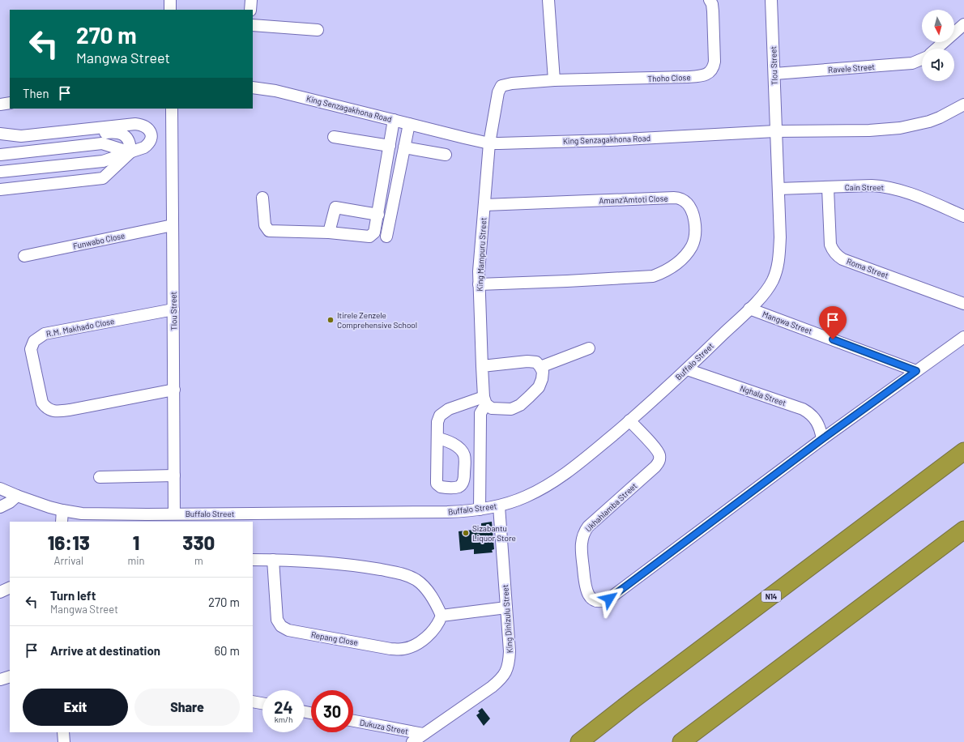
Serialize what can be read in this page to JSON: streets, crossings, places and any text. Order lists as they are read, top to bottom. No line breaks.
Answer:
{"streets":{"highway":["N14"],"street":["Tlou Street","Ravele Street","Thoho Close","King Senzagakhona Road","Cain Street","Amanz'Amtoti Close","Funwabo Close","King Mampuru Street","Roma Street","Mangwa Street","R.M. Makhado Close","Buffalo Street","Nghala Street","Ukhahlamba Street","King Dinizulu Street","Repang Close","Dukuza Street"]},"crossings":[["Tlou Street","Ravele Street"],["Tlou Street","King Senzagakhona Road"],["Tlou Street","Funwabo Close"],["Tlou Street","R.M. Makhado Close"],["Tlou Street","Buffalo Street"],["Thoho Close","King Senzagakhona Road"],["Thoho Close","King Mampuru Street"],["King Senzagakhona Road","King Mampuru Street"],["King Senzagakhona Road","Buffalo Street"],["Cain Street","Roma Street"],["Cain Street","Buffalo Street"],["Amanz'Amtoti Close","King Mampuru Street"],["King Mampuru Street","Buffalo Street"],["Mangwa Street","Buffalo Street"],["Mangwa Street","Ukhahlamba Street"],["Buffalo Street","Nghala Street"],["Buffalo Street","Ukhahlamba Street"],["Buffalo Street","King Dinizulu Street"],["Nghala Street","Ukhahlamba Street"],["King Dinizulu Street","Dukuza Street"]],"places":["Itirele Zenzele Comprehensive School","Sizabantu Liquor Store"],"north":"bottom","page":{"turn":["270 m","Mangwa Street"],"then":"Then","eta":["16:13","Arrival","1","min","330","m"],"list":[{"name":"Turn left","note":"Mangwa Street","value":"270 m"},{"name":"Arrive at destination","value":"60 m"}],"buttons":["Exit","Share"],"speed":"24 km/h","limit":"30"}}
